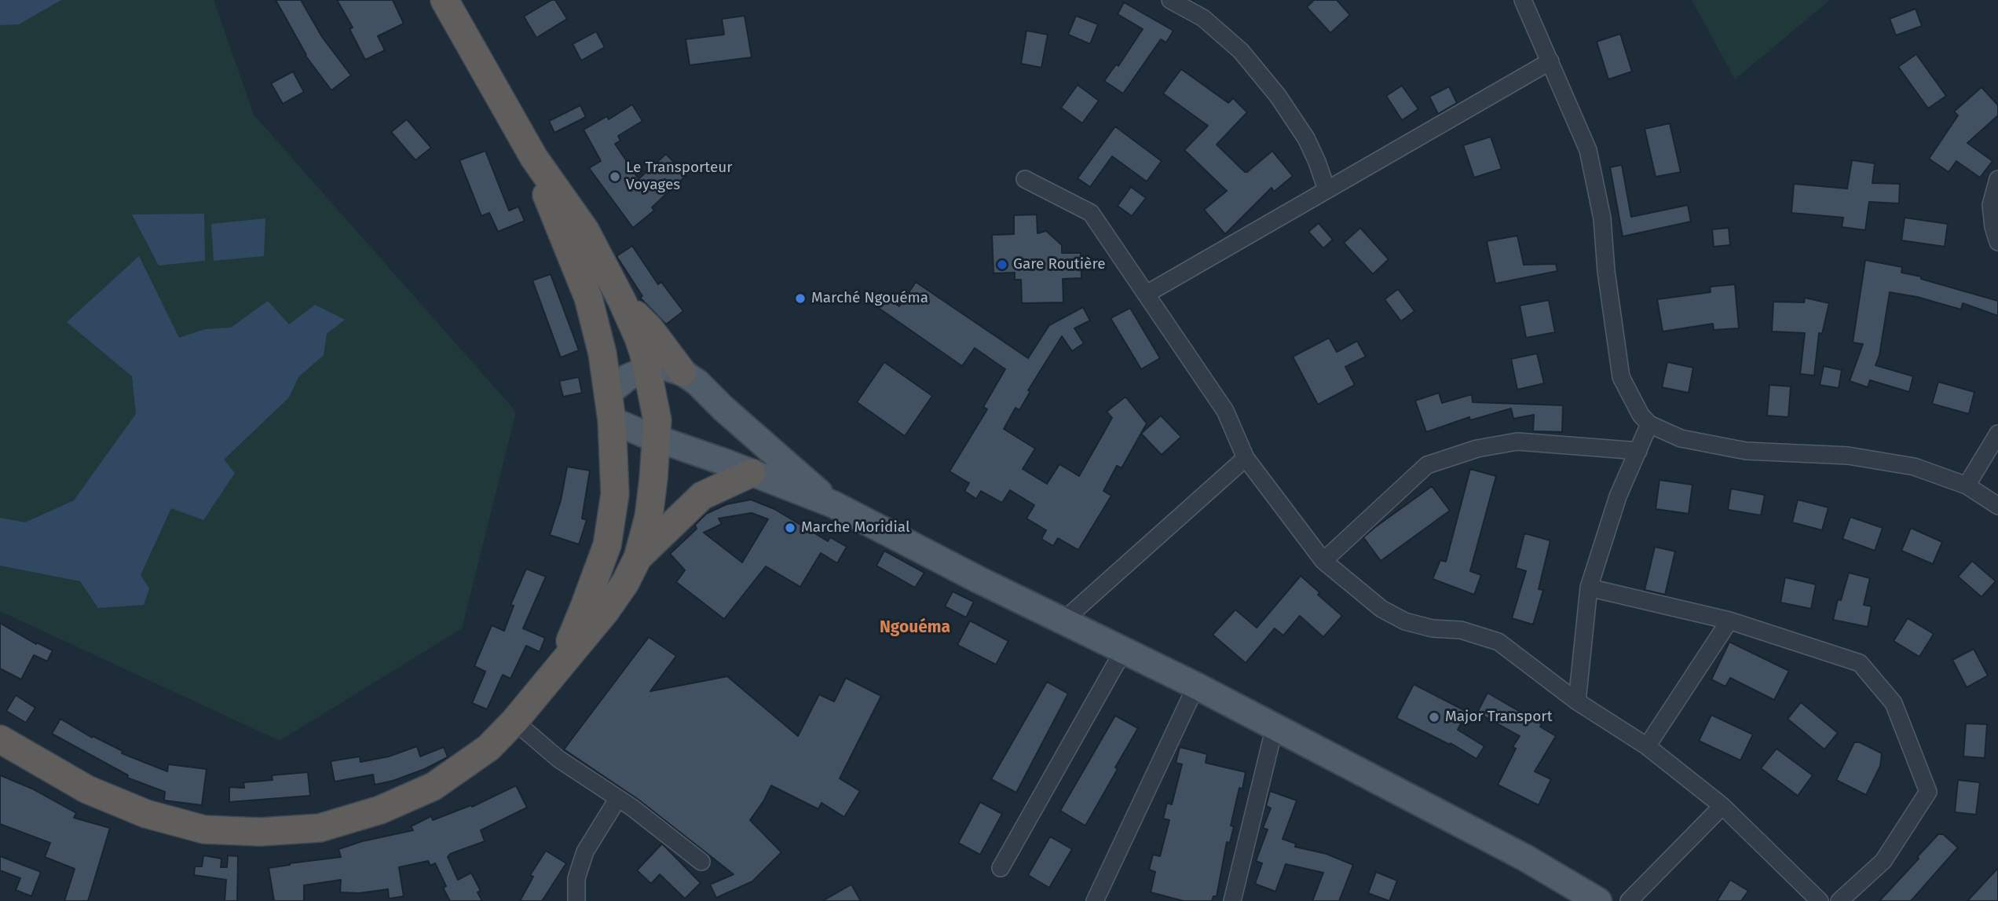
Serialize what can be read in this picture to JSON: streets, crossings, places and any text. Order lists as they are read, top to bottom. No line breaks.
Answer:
{"districts":["Ngouéma"],"places":["Le Transporteur Voyages","Gare Routière","Marché Ngouéma","Marche Moridial","Major Transport"]}
